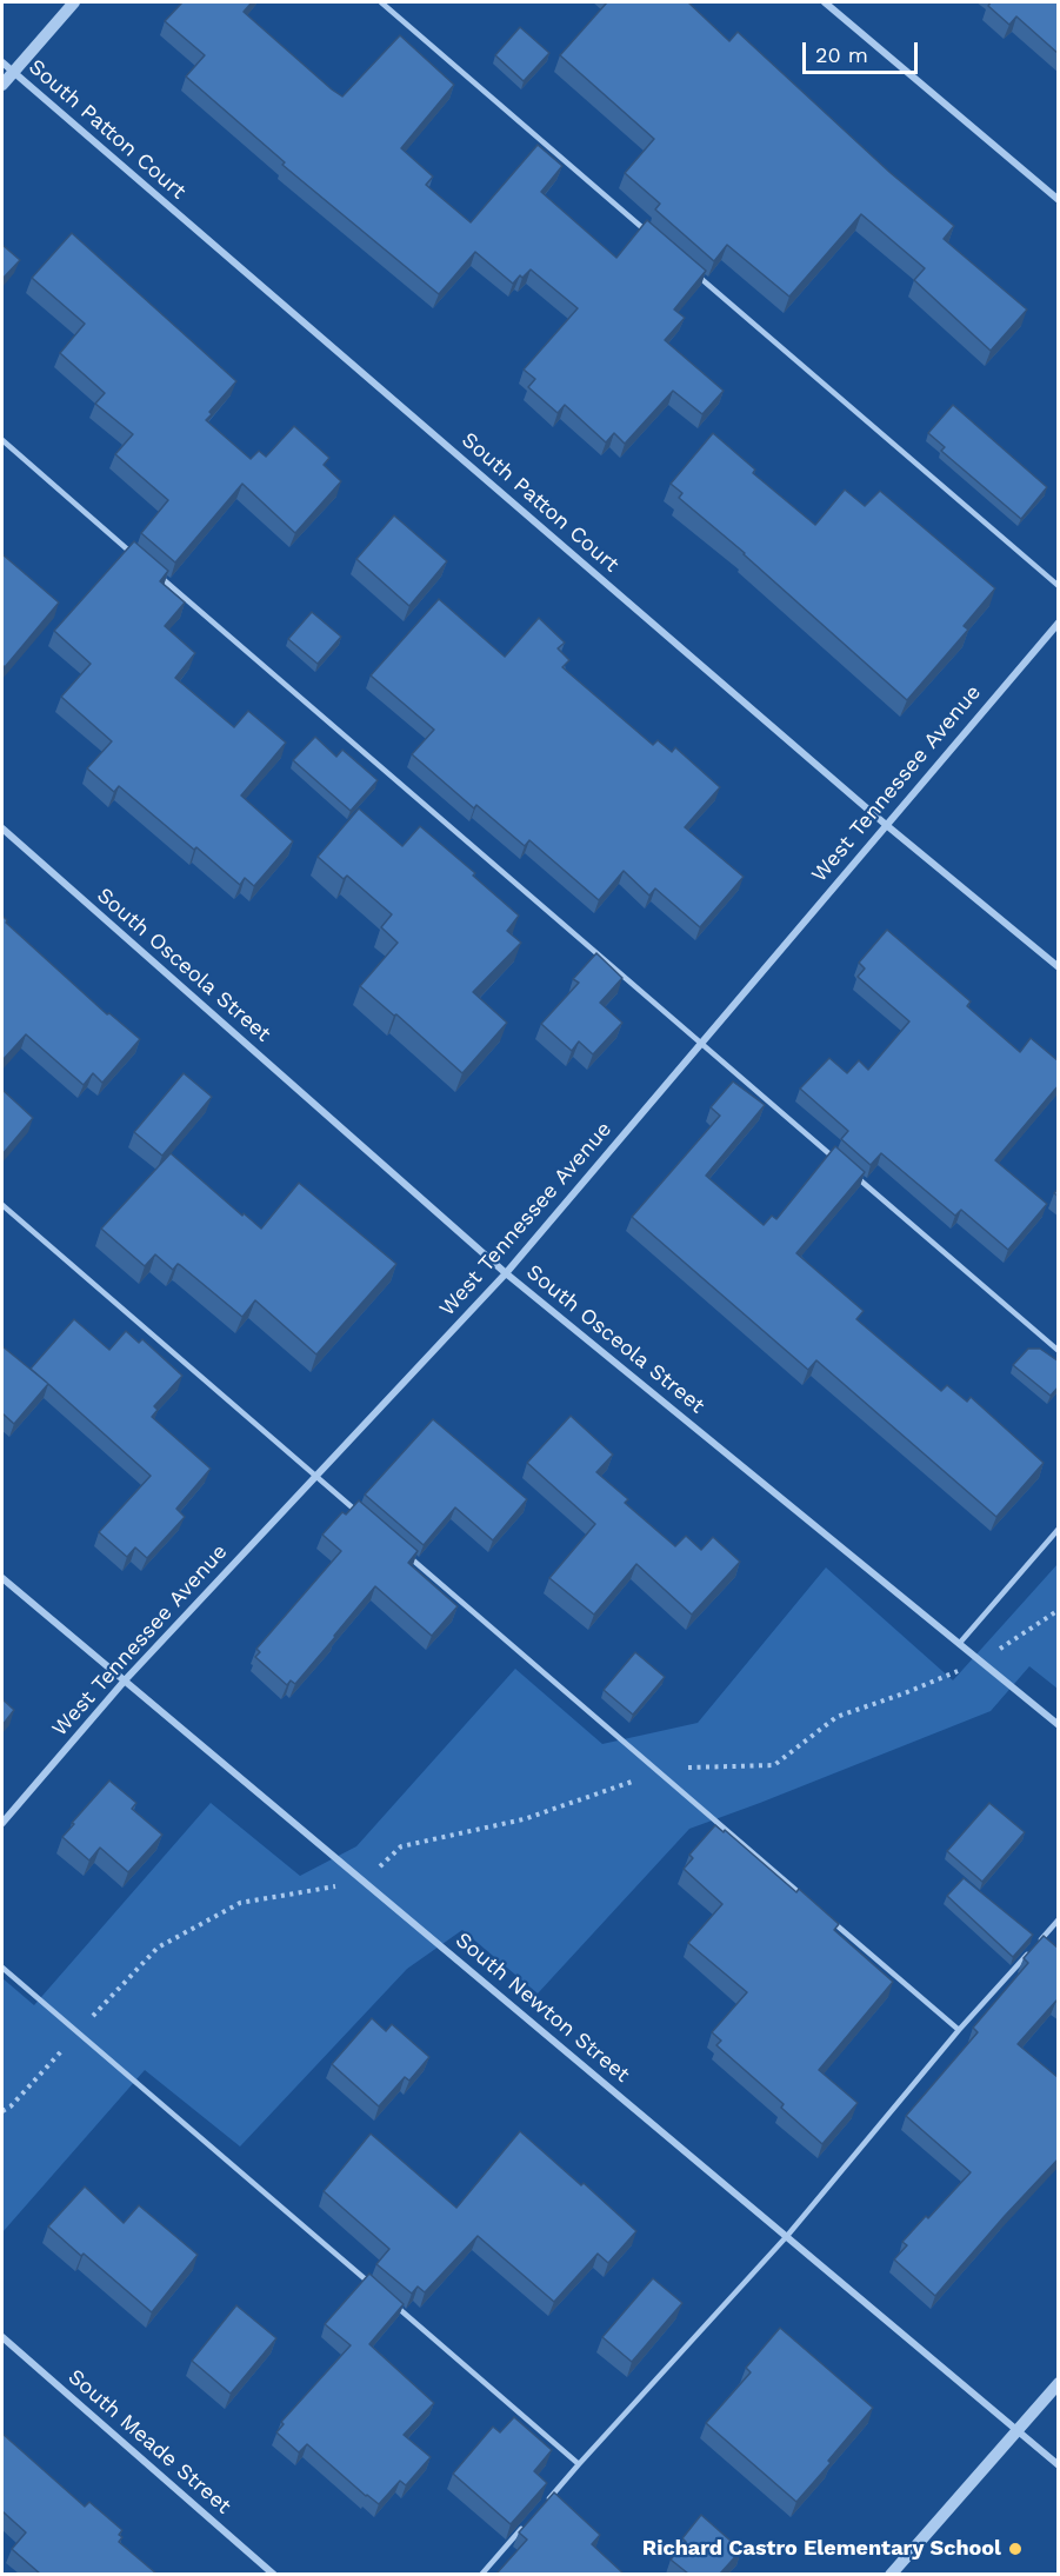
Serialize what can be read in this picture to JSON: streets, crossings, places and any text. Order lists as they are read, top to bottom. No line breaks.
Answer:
{"streets":{"street":["South Patton Court","West Tennessee Avenue","South Osceola Street","South Newton Street","South Meade Street"]},"crossings":[["South Patton Court","West Tennessee Avenue"],["West Tennessee Avenue","South Osceola Street"],["West Tennessee Avenue","South Newton Street"]],"places":["Richard Castro Elementary School"],"scale_bar":"20 m"}
